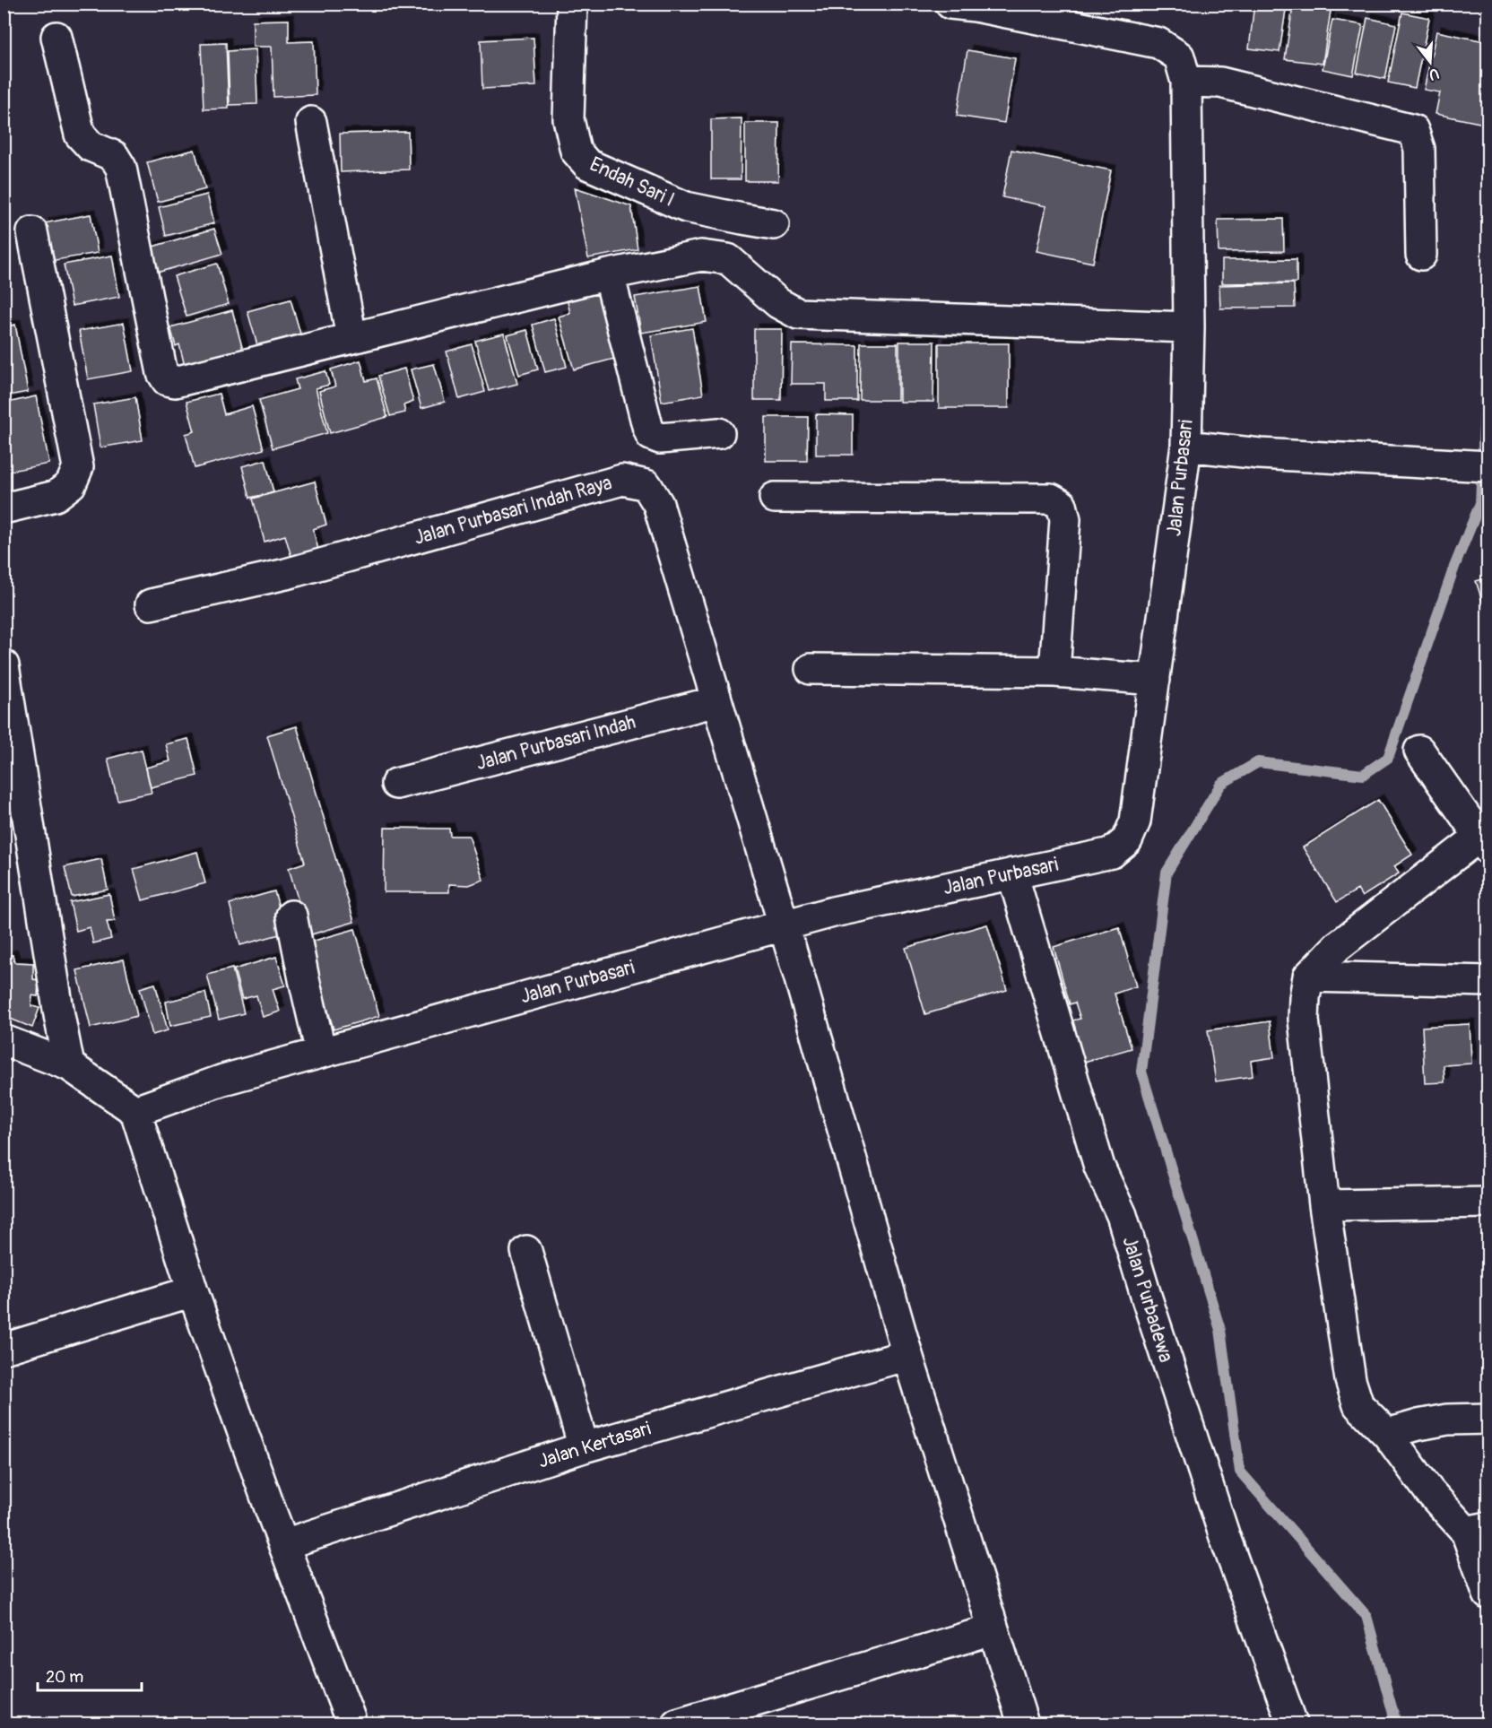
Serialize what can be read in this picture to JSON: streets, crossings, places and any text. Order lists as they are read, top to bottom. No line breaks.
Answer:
{"streets":{"street":["Endah Sari I","Jalan Purbasari","Jalan Purbasari Indah Raya","Jalan Purbasari Indah","Jalan Purbadewa","Jalan Kertasari"]},"crossings":[["Jalan Purbasari","Jalan Purbasari Indah Raya"],["Jalan Purbasari","Jalan Purbadewa"],["Jalan Purbasari Indah Raya","Jalan Purbasari Indah"],["Jalan Purbasari Indah Raya","Jalan Kertasari"]],"scale_bar":"20 m","north":"bottom"}
